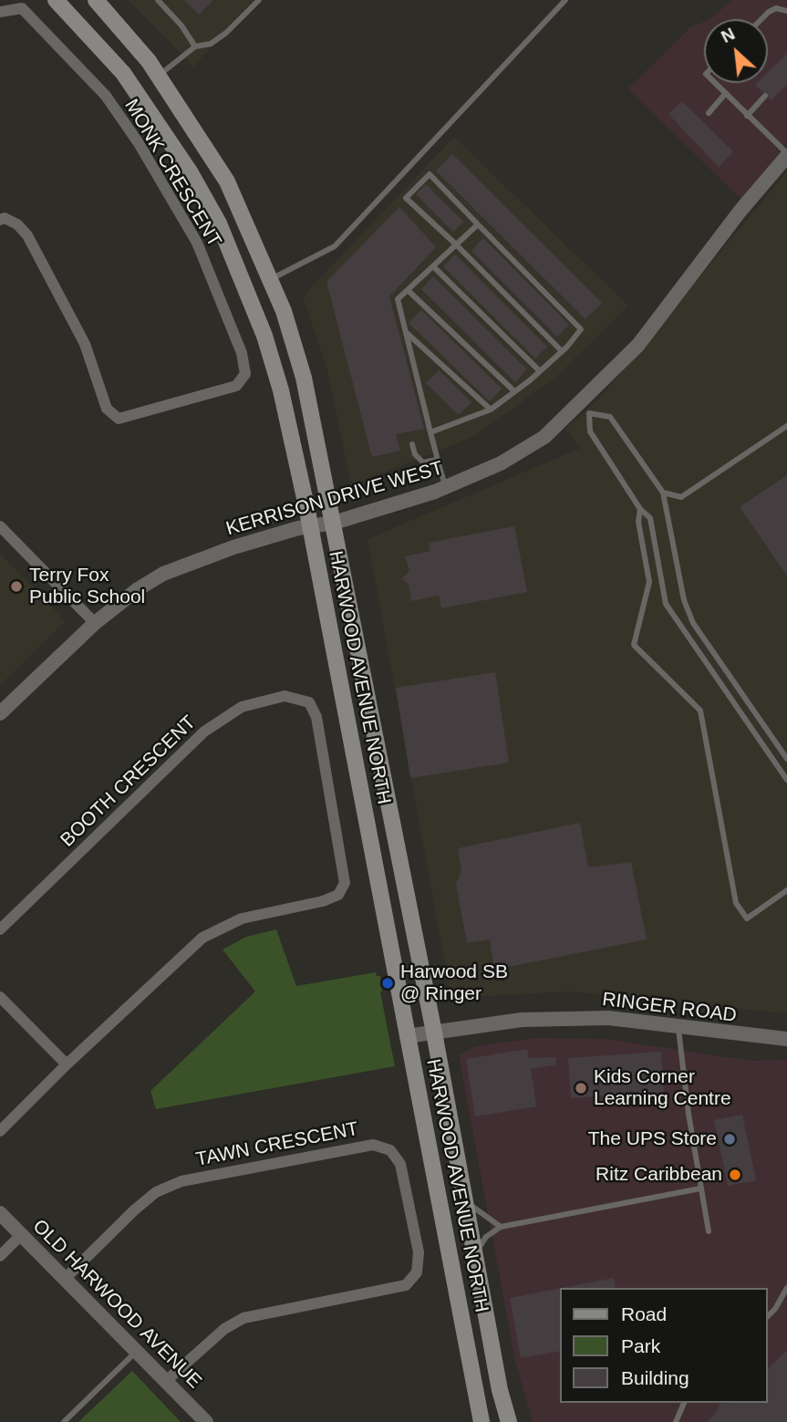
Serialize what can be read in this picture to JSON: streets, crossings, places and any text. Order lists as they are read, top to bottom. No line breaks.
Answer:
{"streets":{"main road":["HARWOOD AVENUE NORTH"],"street":["MONK CRESCENT","KERRISON DRIVE WEST","BOOTH CRESCENT","RINGER ROAD","TAWN CRESCENT","OLD HARWOOD AVENUE"]},"crossings":[["KERRISON DRIVE WEST","HARWOOD AVENUE NORTH"],["HARWOOD AVENUE NORTH","RINGER ROAD"],["TAWN CRESCENT","OLD HARWOOD AVENUE"]],"places":["Terry Fox Public School","Harwood SB @ Ringer","Kids Corner Learning Centre","The UPS Store","Ritz Caribbean"],"legend":["Road","Park","Building"],"north":"top left"}
